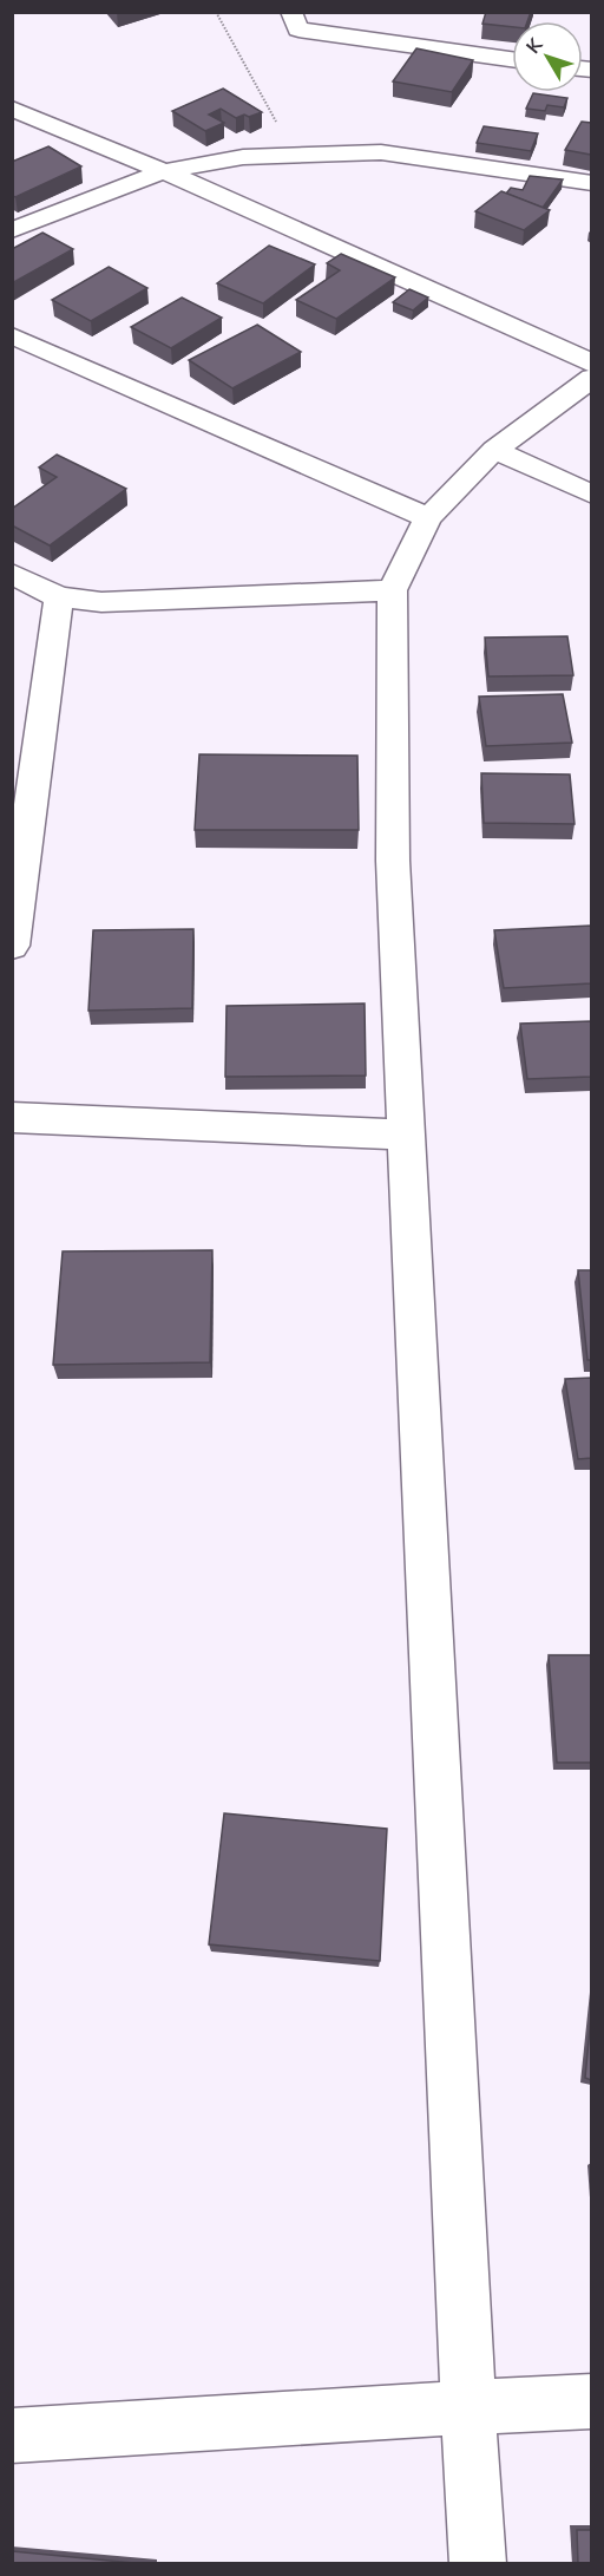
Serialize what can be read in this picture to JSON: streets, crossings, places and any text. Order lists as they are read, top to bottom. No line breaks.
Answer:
{"north":"top left"}
